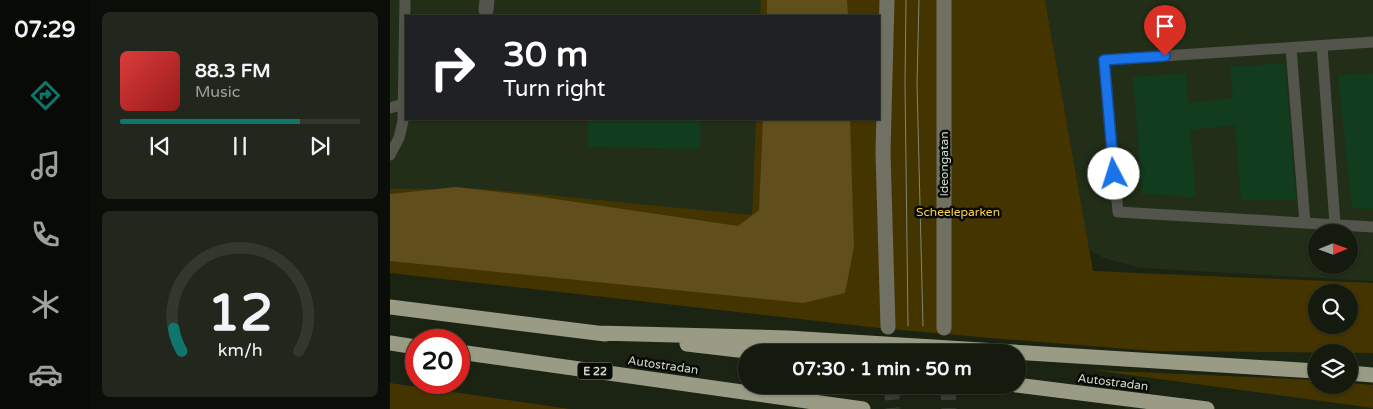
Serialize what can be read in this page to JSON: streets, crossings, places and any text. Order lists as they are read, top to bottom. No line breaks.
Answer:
{"streets":{"highway":["Autostradan","E 22"],"street":["Ideongatan"]},"parks":["Scheeleparken"],"north":"right","page":{"tabs":"07:29","turn":["30 m","Turn right"],"song":["88.3 FM","Music"],"limit":"20","trip":"07:30 · 1 min · 50 m","gauge":["12","km/h"]}}
